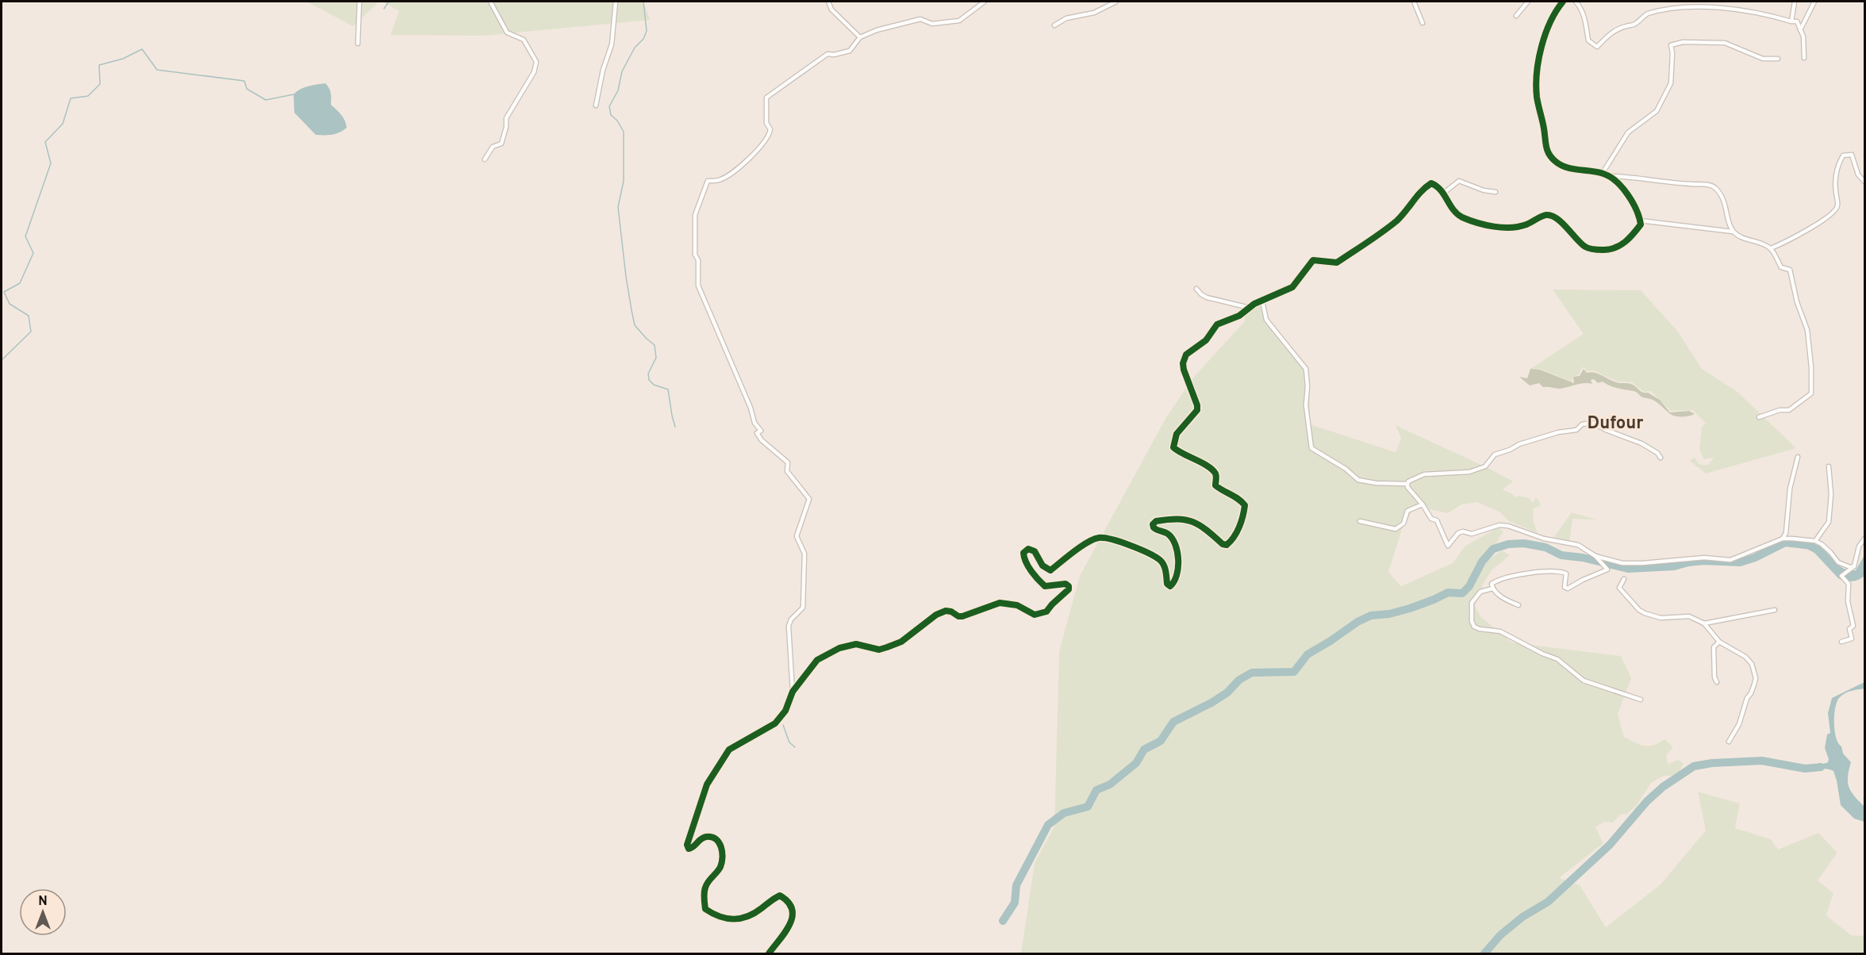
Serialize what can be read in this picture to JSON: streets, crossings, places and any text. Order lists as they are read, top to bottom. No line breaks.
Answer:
{"districts":["Dufour"],"north":"top"}
